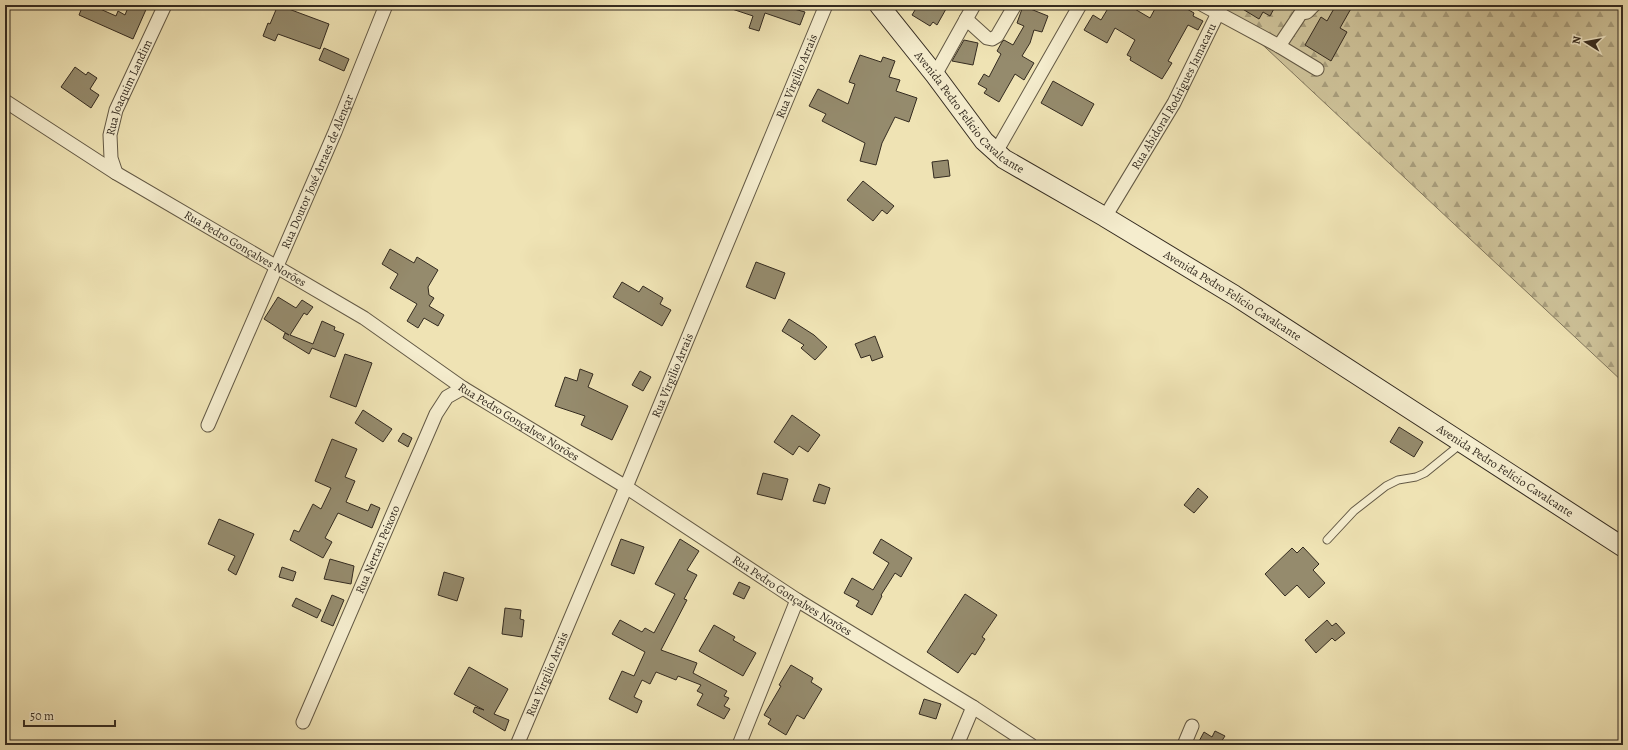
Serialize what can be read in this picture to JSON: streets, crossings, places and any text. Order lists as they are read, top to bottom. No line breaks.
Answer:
{"streets":{"street":["Rua Virgilio Arrais","Rua Joaquim Landim","Rua Abidoral Rodrigues Jamacaru","Avenida Pedro Felício Cavalcante","Rua Doutor José Arraes de Alençar","Rua Pedro Gonçalves Norões","Rua Nertan Peixoto"]},"crossings":[["Rua Virgilio Arrais","Rua Pedro Gonçalves Norões"],["Rua Joaquim Landim","Rua Pedro Gonçalves Norões"],["Rua Abidoral Rodrigues Jamacaru","Avenida Pedro Felício Cavalcante"],["Rua Doutor José Arraes de Alençar","Rua Pedro Gonçalves Norões"],["Rua Pedro Gonçalves Norões","Rua Nertan Peixoto"]],"scale_bar":"50 m","north":"left"}
